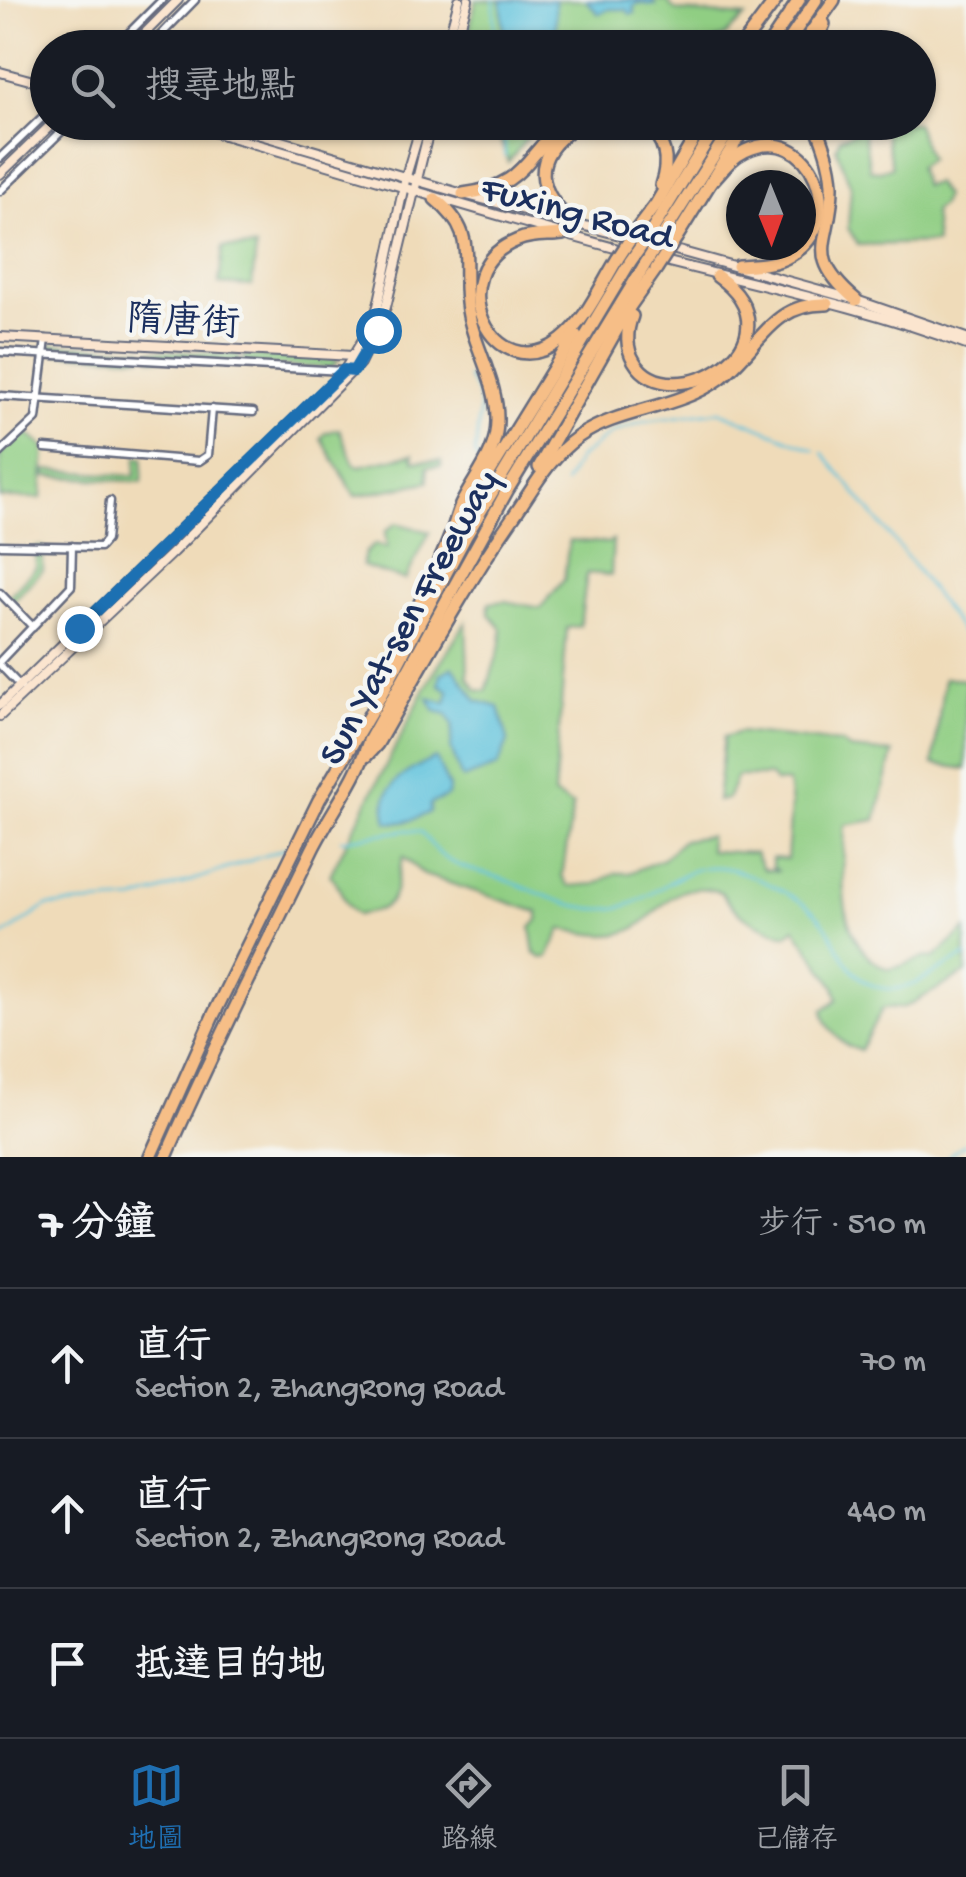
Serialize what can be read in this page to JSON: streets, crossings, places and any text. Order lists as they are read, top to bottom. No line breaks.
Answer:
{"streets":{"highway":["Sun Yat-sen Freeway"],"main road":["Fuxing Road","隋唐街"]},"north":"bottom","page":{"search":"搜尋地點","heading":["7 分鐘","步行 · 510 m"],"list":[["直行","Section 2, ZhangRong Road","70 m"],["直行","Section 2, ZhangRong Road","440 m"],"抵達目的地"],"nav":["地圖","路線","已儲存"]}}
